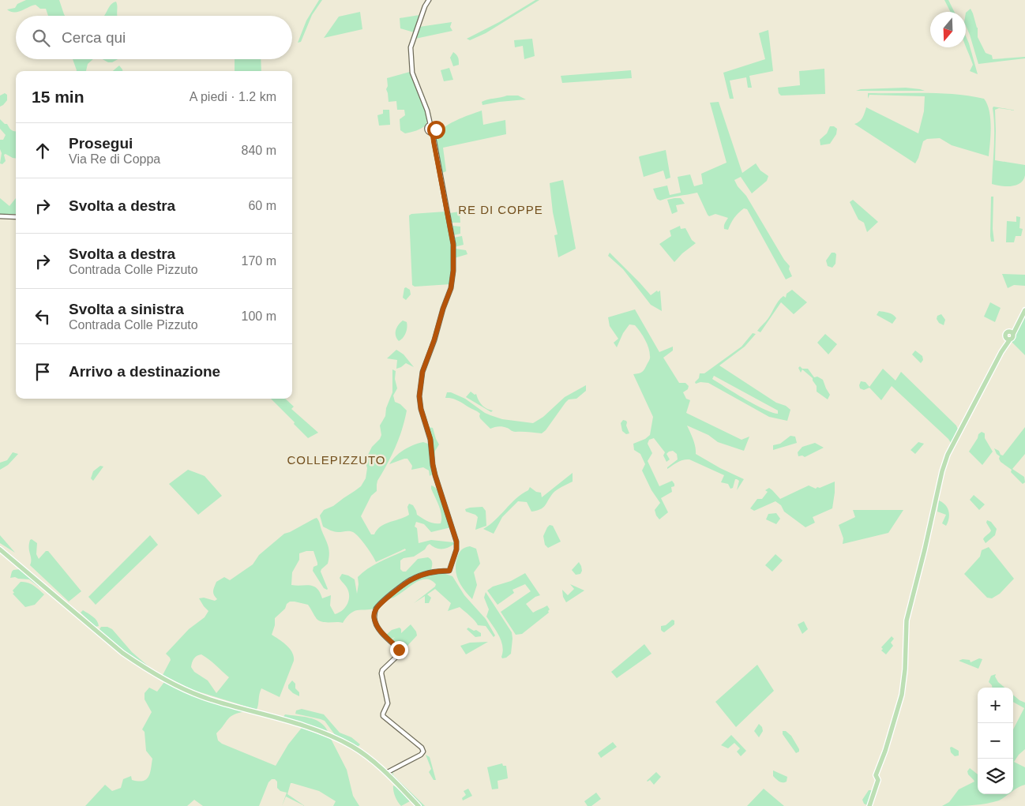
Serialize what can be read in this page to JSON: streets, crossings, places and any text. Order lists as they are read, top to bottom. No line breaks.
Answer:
{"districts":["RE DI COPPE","COLLEPIZZUTO"],"north":"bottom","page":{"search":"Cerca qui","heading":["15 min","A piedi · 1.2 km"],"list":[["Prosegui","Via Re di Coppa","840 m"],["Svolta a destra","60 m"],["Svolta a destra","Contrada Colle Pizzuto","170 m"],["Svolta a sinistra","Contrada Colle Pizzuto","100 m"],"Arrivo a destinazione"],"map_buttons":["+","−"]}}
